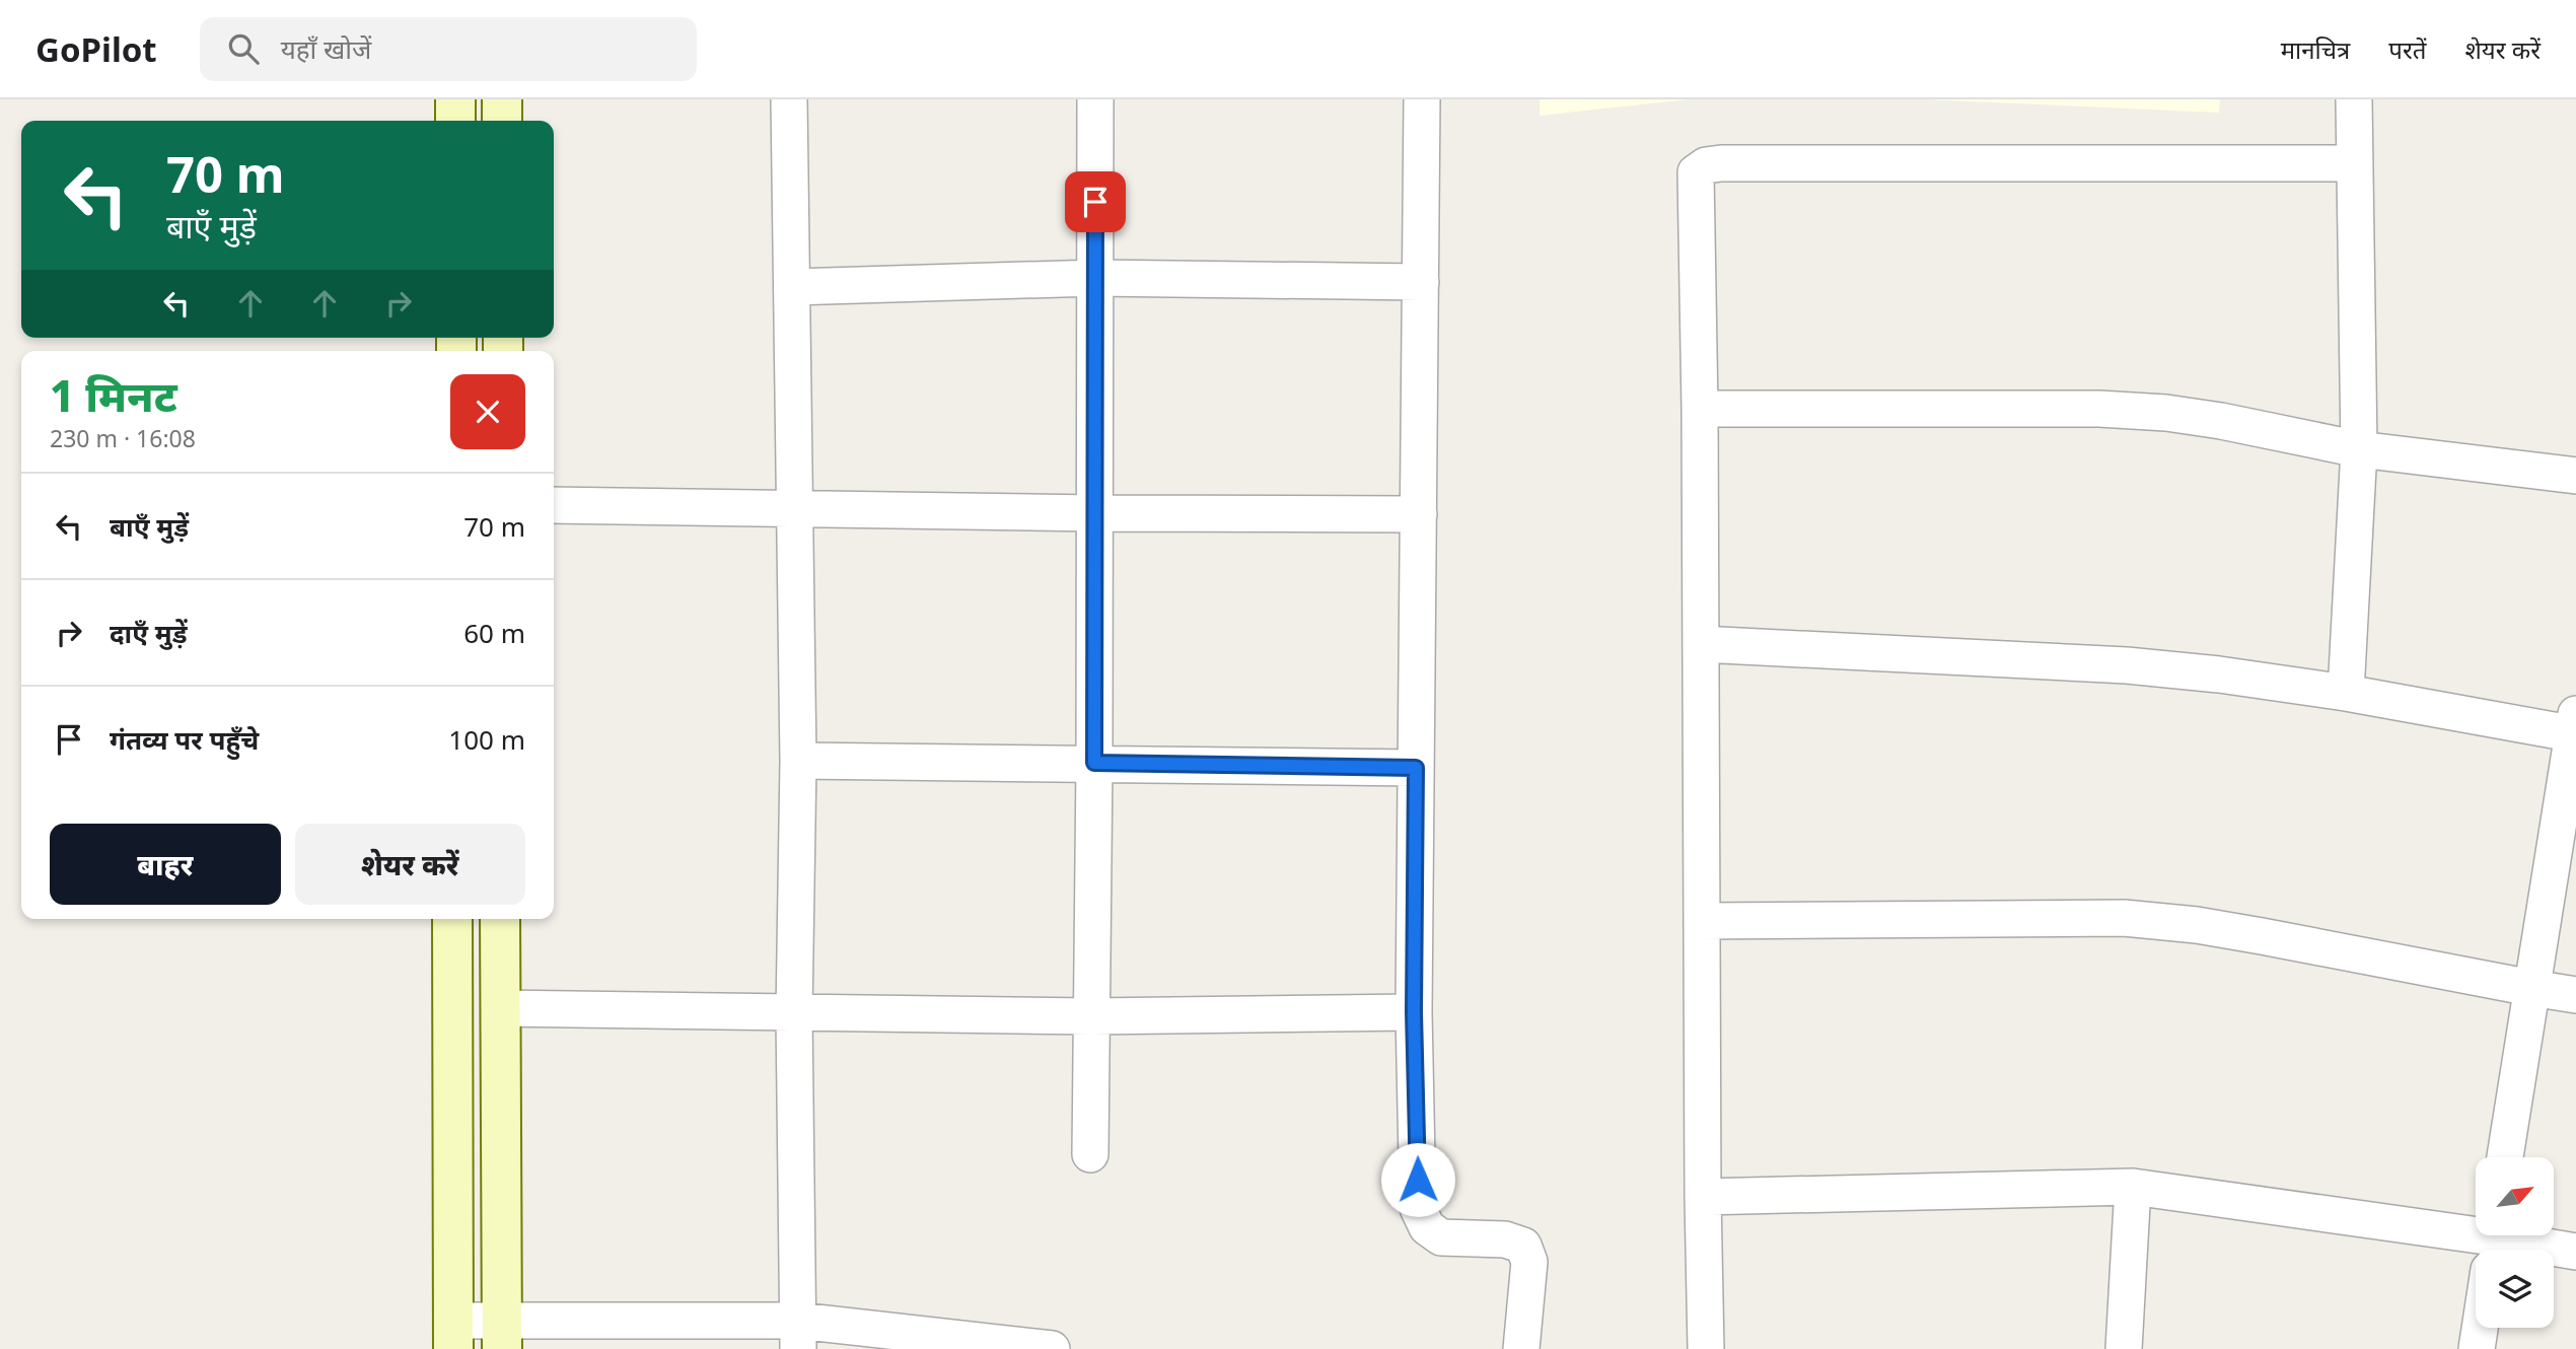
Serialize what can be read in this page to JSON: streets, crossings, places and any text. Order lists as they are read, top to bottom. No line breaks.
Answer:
{"north":"top right","page":{"header":"GoPilot","search":"यहाँ खोजें","nav":["मानचित्र","परतें","शेयर करें"],"turn":["70 m","बाएँ मुड़ें"],"heading":["1 मिनट","230 m · 16:08"],"list":[{"name":"बाएँ मुड़ें","value":"70 m"},{"name":"दाएँ मुड़ें","value":"60 m"},{"name":"गंतव्य पर पहुँचे","value":"100 m"}],"buttons":["बाहर","शेयर करें"]}}
